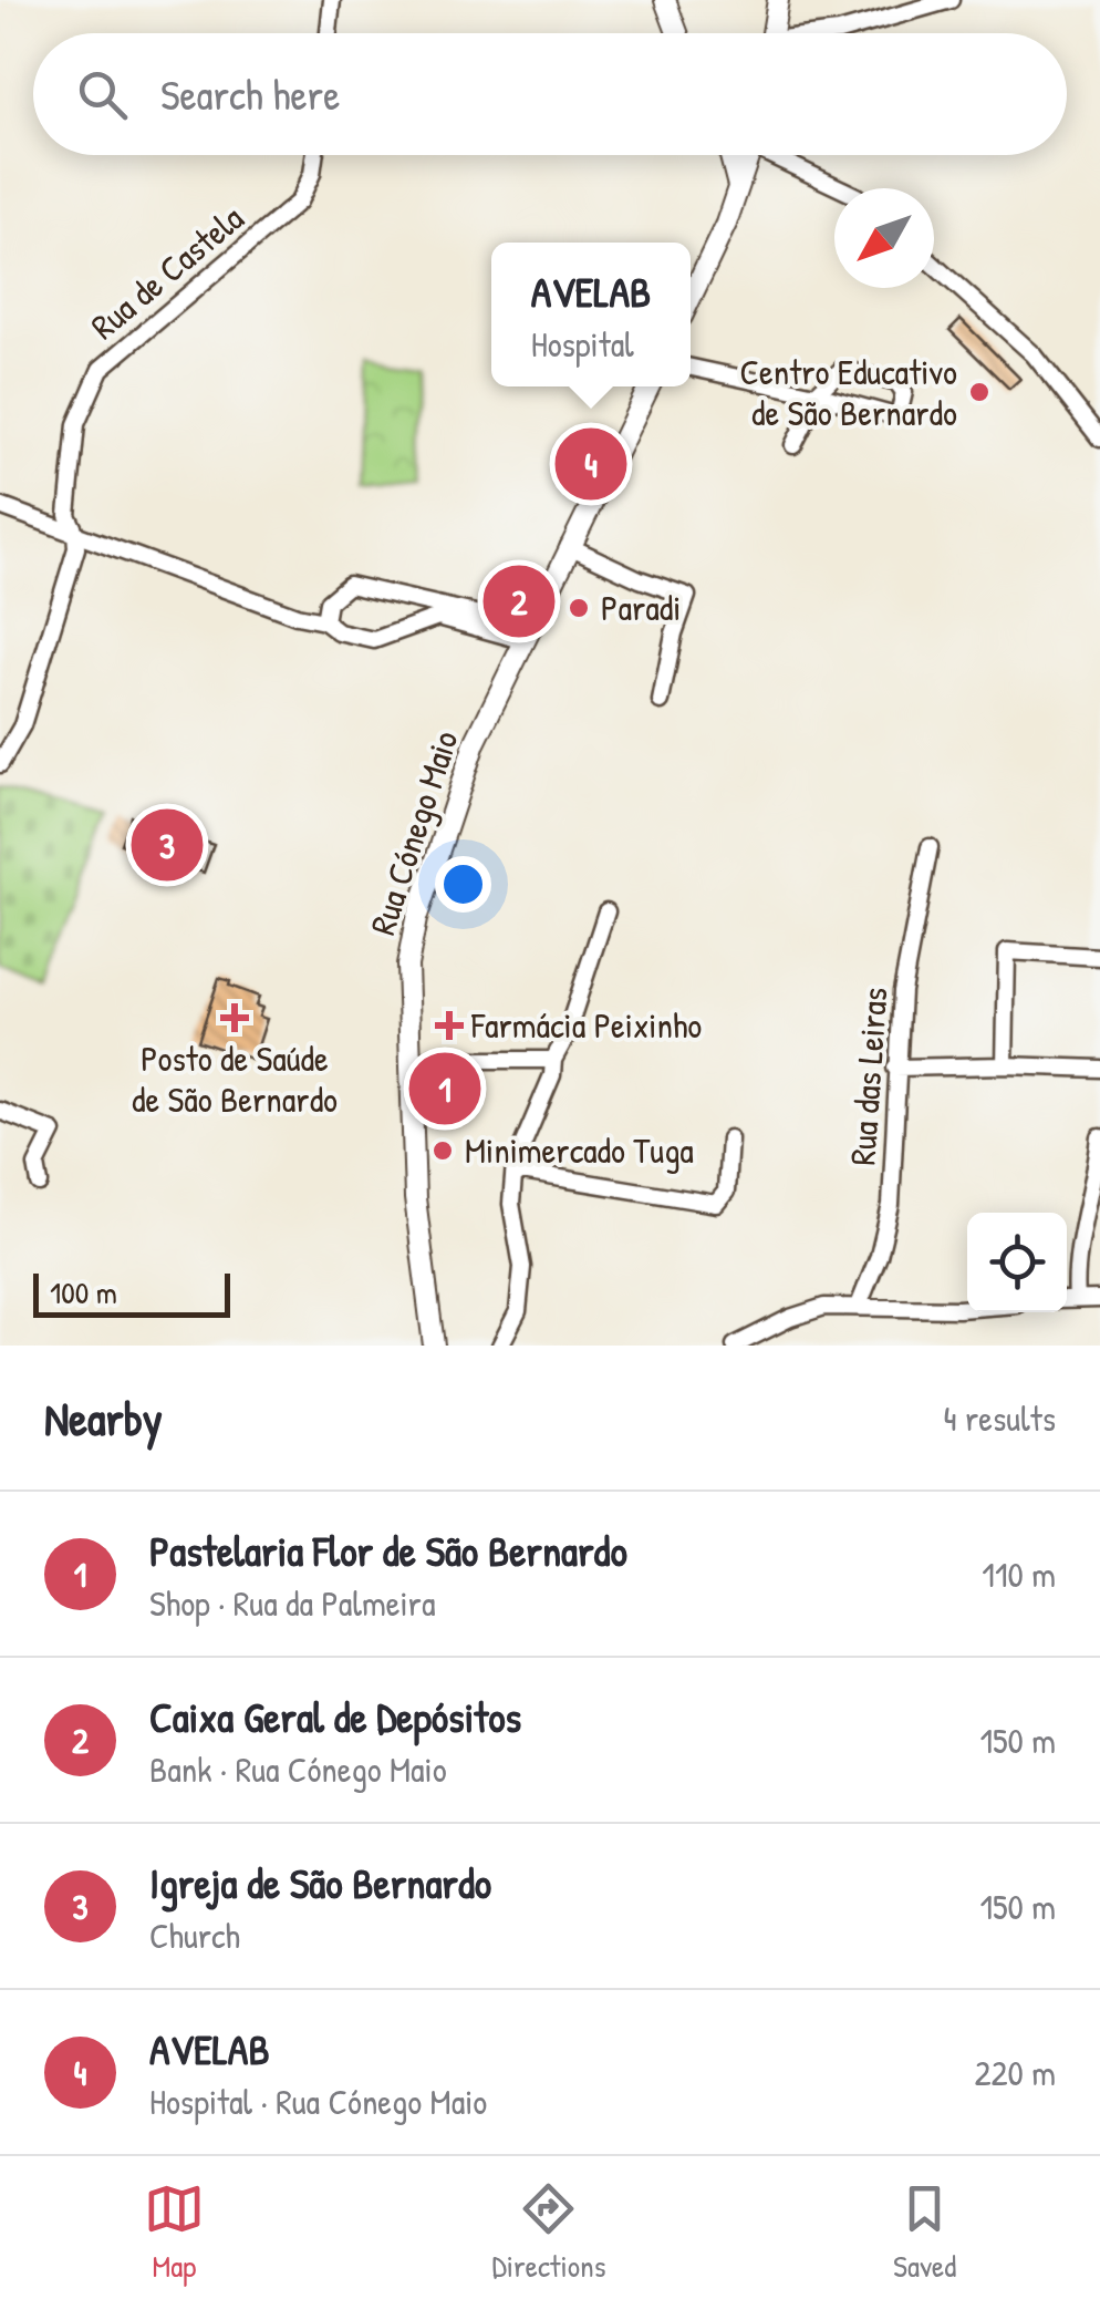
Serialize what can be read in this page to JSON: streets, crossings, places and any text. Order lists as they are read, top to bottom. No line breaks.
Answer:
{"streets":{"main road":["Rua Cónego Maio"],"street":["Rua de Castela","Rua das Leiras"]},"places":{"other":["Centro Educativo de São Bernardo","Paradi","Minimercado Tuga"],"health":["Posto de Saúde de São Bernardo","Farmácia Peixinho"]},"scale_bar":"100 m","north":"bottom left","page":{"search":"Search here","popup":["AVELAB","Hospital"],"pins":["4","2","3","1"],"scale":"100 m","heading":["Nearby","4 results"],"list":[{"mark":"1","name":"Pastelaria Flor de São Bernardo","note":"Shop · Rua da Palmeira","value":"110 m"},{"mark":"2","name":"Caixa Geral de Depósitos","note":"Bank · Rua Cónego Maio","value":"150 m"},{"mark":"3","name":"Igreja de São Bernardo","note":"Church","value":"150 m"},{"mark":"4","name":"AVELAB","note":"Hospital · Rua Cónego Maio","value":"220 m"}],"nav":["Map","Directions","Saved"]}}
